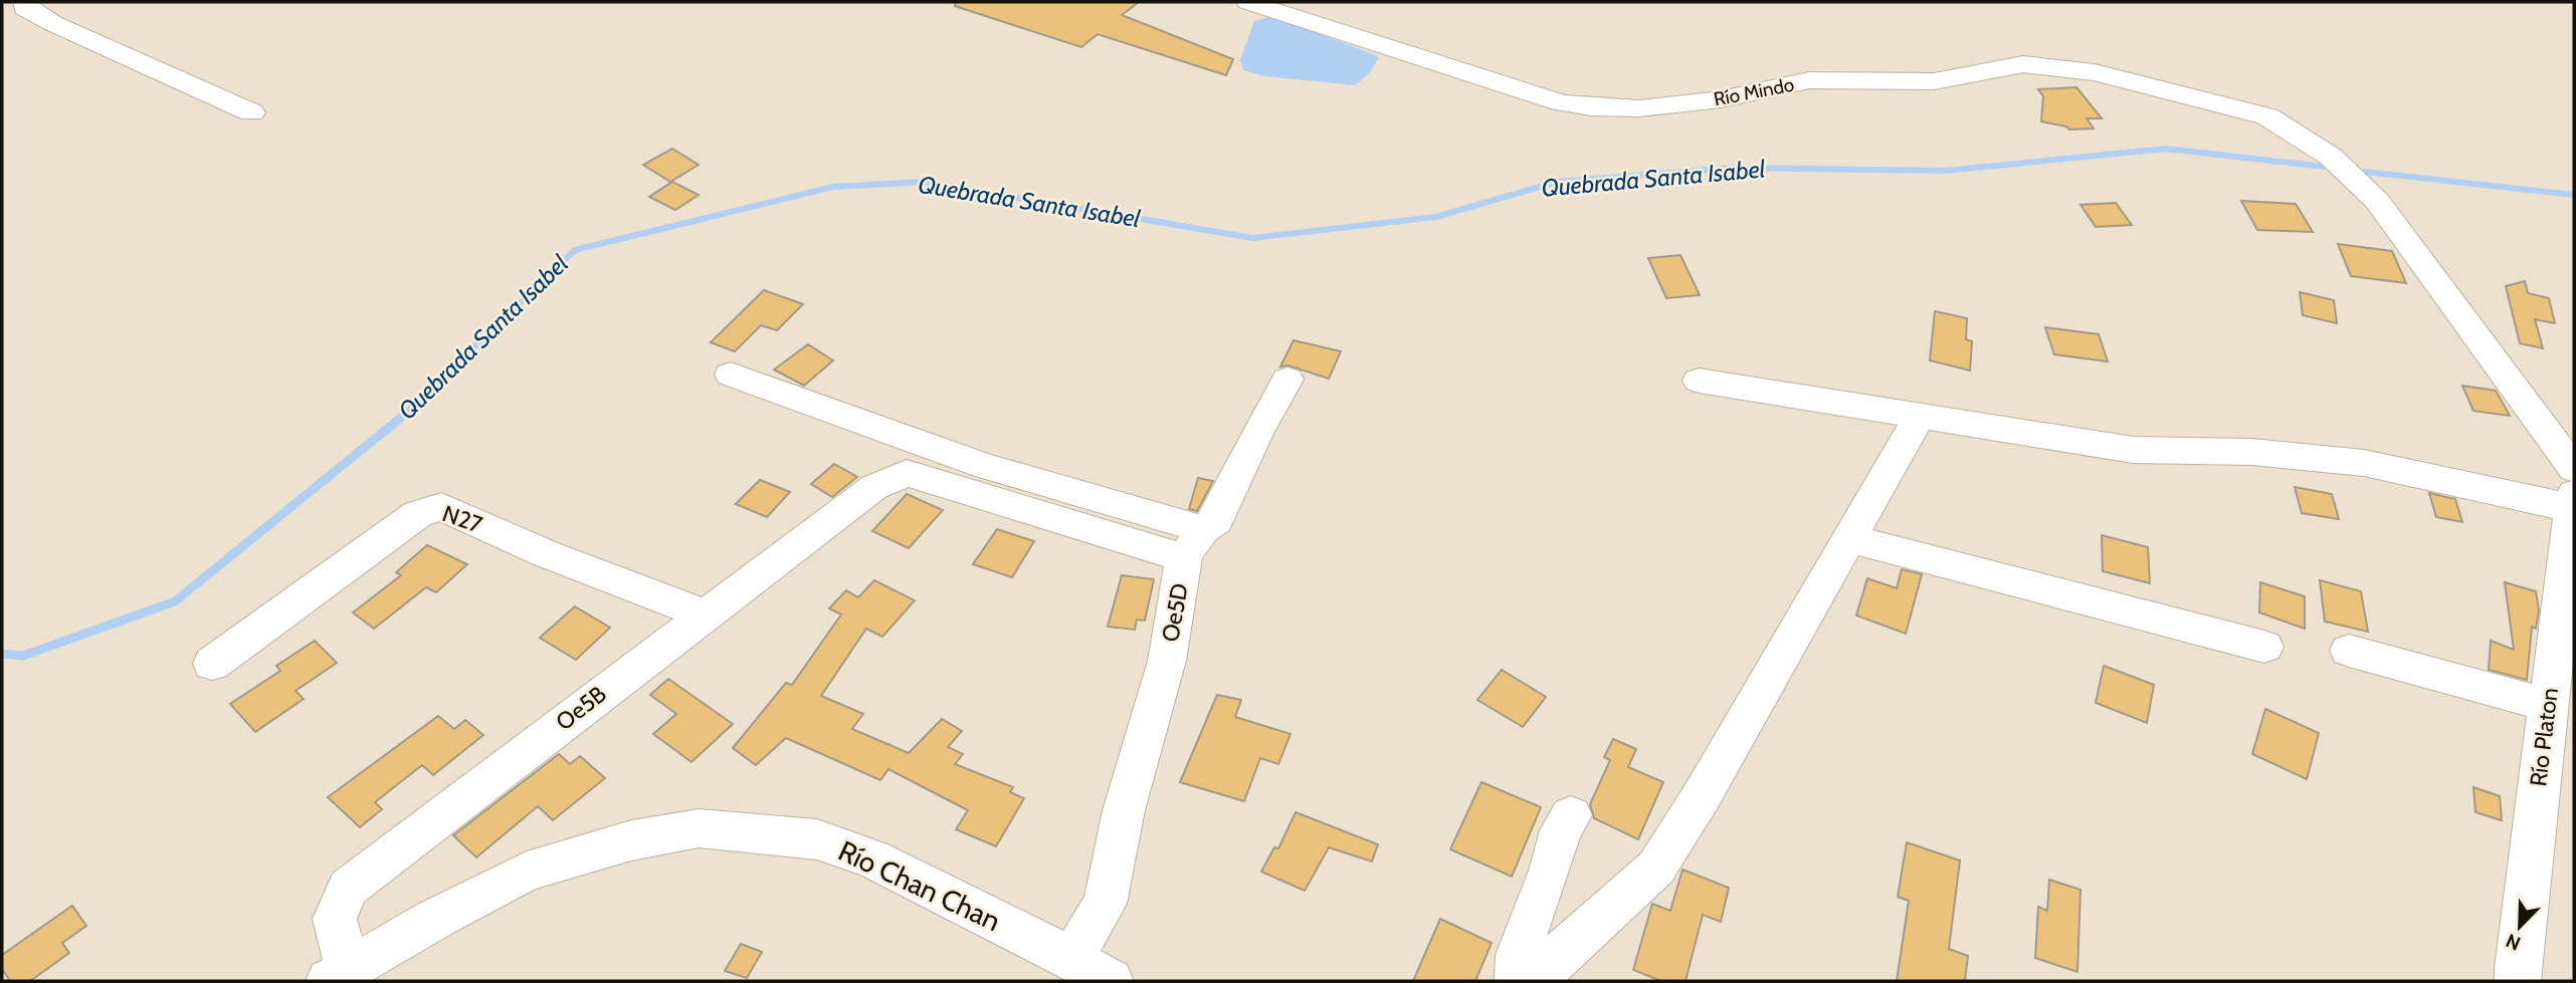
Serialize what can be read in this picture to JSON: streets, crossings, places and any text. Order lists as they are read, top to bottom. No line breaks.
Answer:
{"streets":{"street":["Río Mindo","N27","Oe5D","Oe5B","Río Platon","Río Chan Chan"]},"crossings":[["N27","Oe5B"],["Oe5D","Oe5B"],["Oe5D","Río Chan Chan"],["Oe5B","Río Chan Chan"]],"water":["Quebrada Santa Isabel"],"north":"bottom left"}
